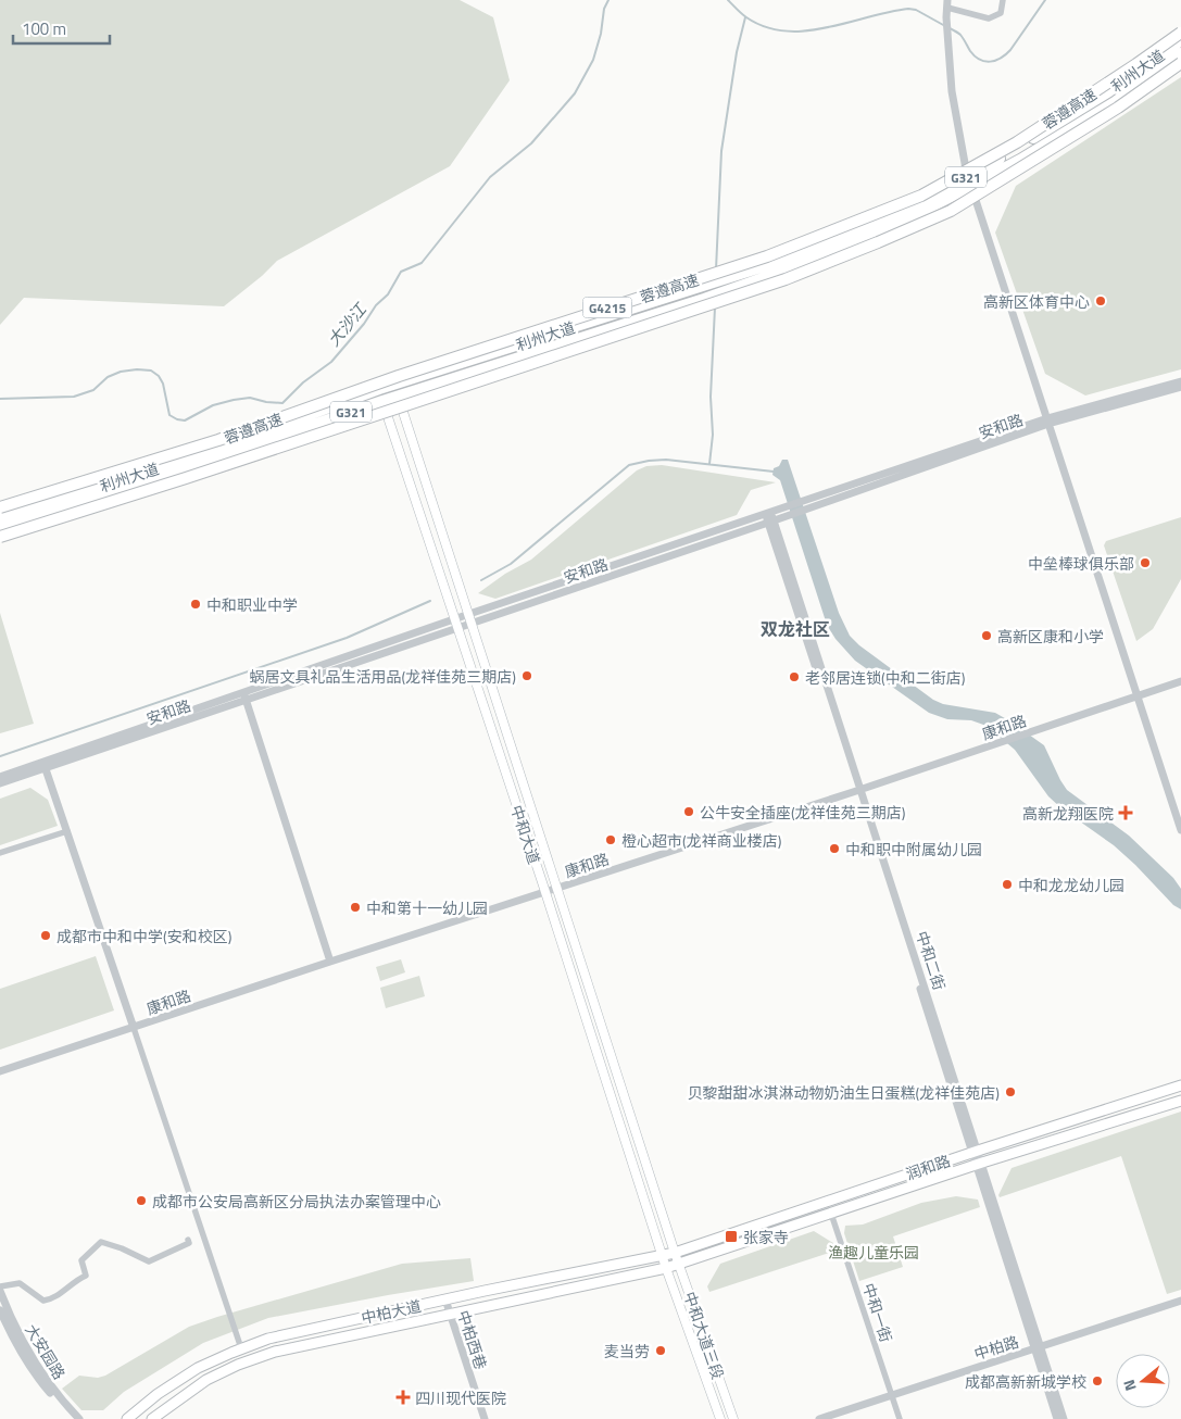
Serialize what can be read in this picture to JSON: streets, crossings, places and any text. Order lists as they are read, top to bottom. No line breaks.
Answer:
{"streets":{"highway":["利州大道","蓉遵高速","G321","G4215"],"main road":["中和大道","润和路","中柏大道","中和大道三段"],"street":["安和路","康和路","中和二街","中和一街","中柏西巷","中柏路","大安园路"]},"crossings":[["利州大道","中和大道"],["安和路","中和大道"],["安和路","中和二街"],["康和路","中和大道"],["康和路","中和二街"],["中和大道","润和路"],["中和大道","中柏大道"],["中和大道","中和大道三段"],["中和二街","润和路"],["中和二街","中柏路"],["润和路","中柏大道"],["润和路","中和一街"],["润和路","中和大道三段"],["中柏大道","中和大道三段"],["中柏大道","中柏西巷"],["中和一街","中柏路"]],"districts":["双龙社区"],"water":["大沙江"],"parks":["渔趣儿童乐园"],"places":{"other":["高新区体育中心","中垒棒球俱乐部","中和职业中学","高新区康和小学","蜗居文具礼品生活用品(龙祥佳苑三期店)","老邻居连锁(中和二街店)","公牛安全插座(龙祥佳苑三期店)","橙心超市(龙祥商业楼店)","中和职中附属幼儿园","中和龙龙幼儿园","中和第十一幼儿园","成都市中和中学(安和校区)","贝黎甜甜冰淇淋动物奶油生日蛋糕(龙祥佳苑店)","成都市公安局高新区分局执法办案管理中心","麦当劳","成都高新新城学校"],"health":["高新龙翔医院","四川现代医院"],"transit":["张家寺"]},"scale_bar":"100 m","north":"left"}
